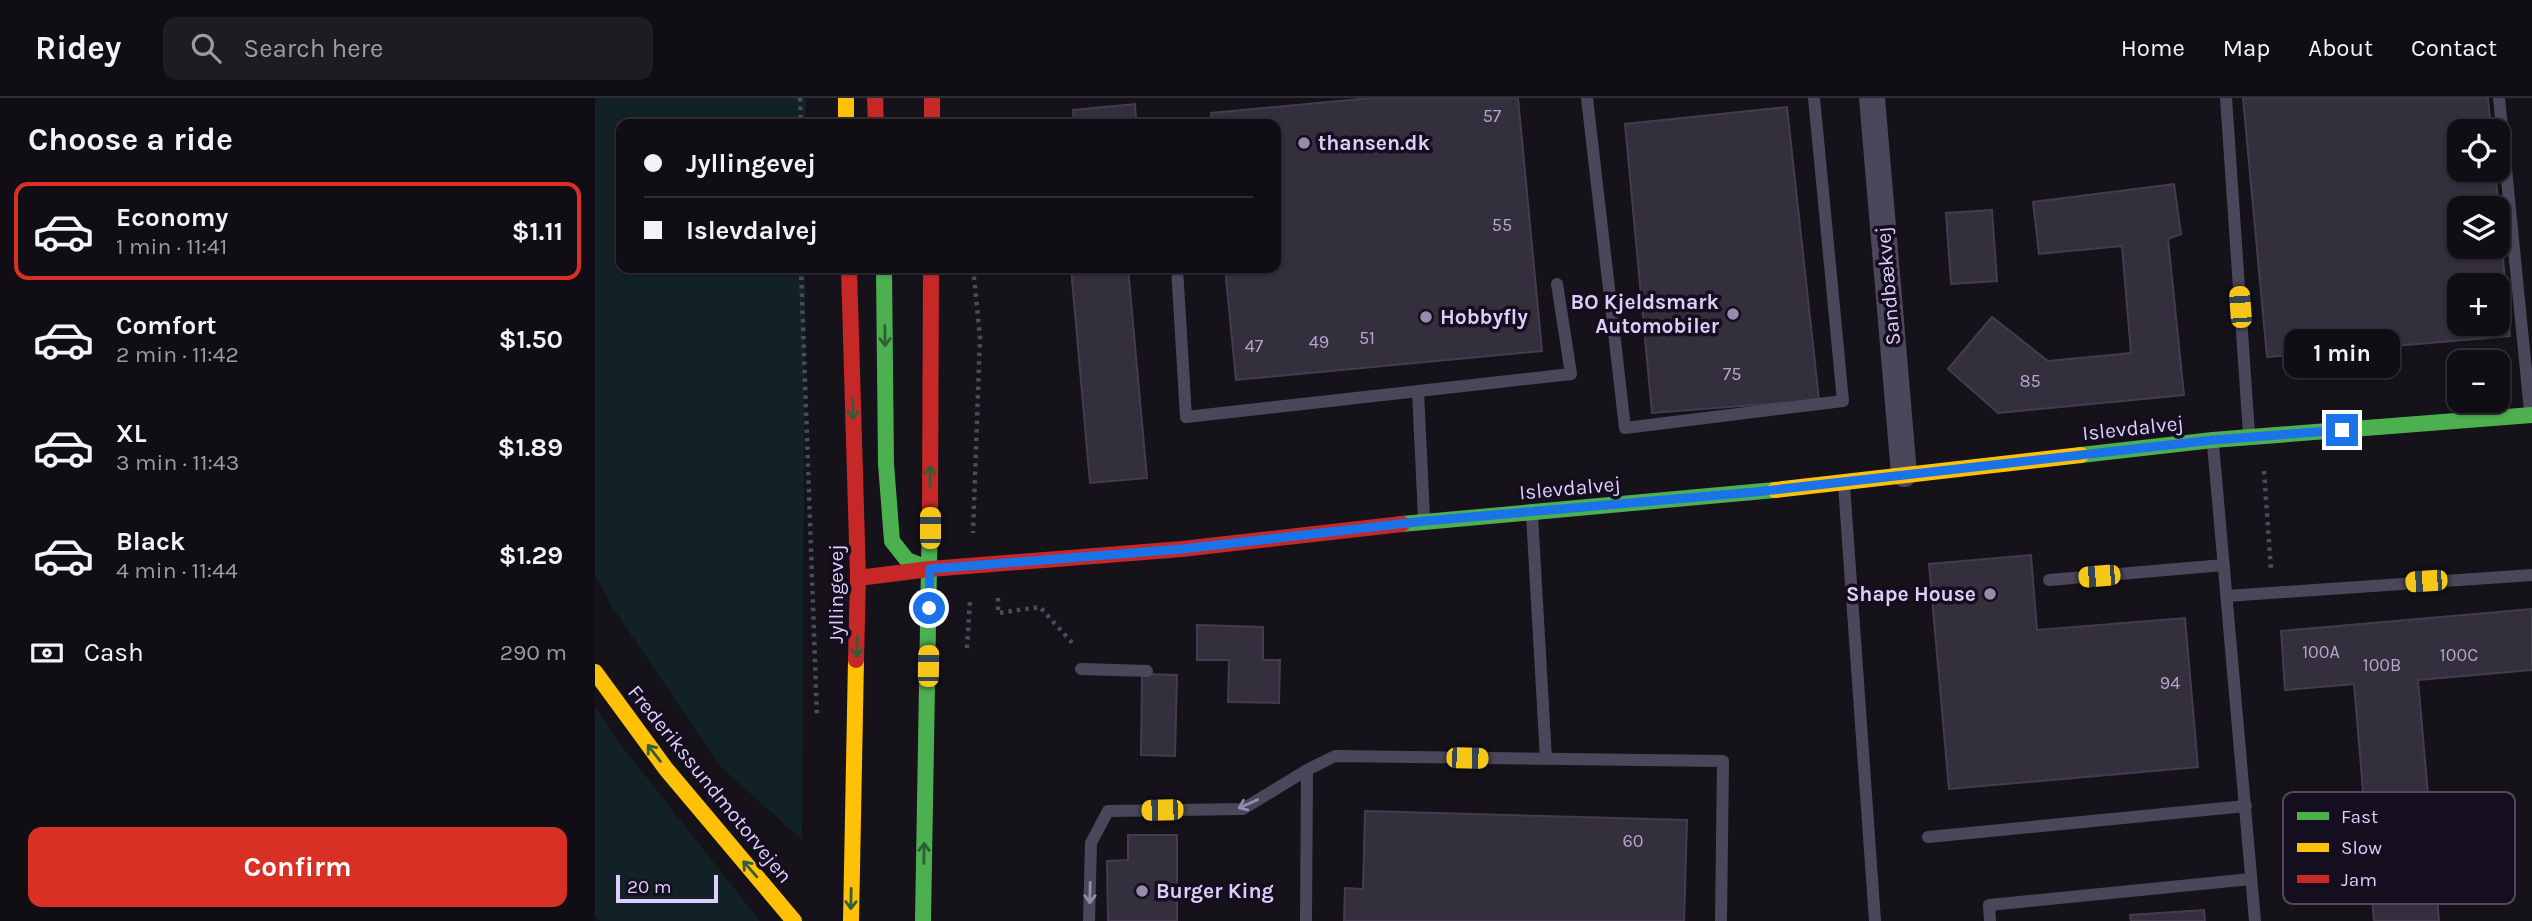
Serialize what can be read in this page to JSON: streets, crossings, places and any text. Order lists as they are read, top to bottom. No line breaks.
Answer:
{"streets":{"main road":["Islevdalvej","Jyllingevej","Frederikssundmotorvejen"],"street":["Sandbækvej"]},"crossings":[["Sandbækvej","Islevdalvej"],["Islevdalvej","Jyllingevej"]],"one_way":["Frederikssundmotorvejen"],"places":["thansen.dk","BO Kjeldsmark Automobiler","Hobbyfly","Shape House","Burger King"],"house_numbers":["57","55","51","49","47","75","85","100A","100C","100B","94","60"],"legend":["Fast","Slow","Jam"],"scale_bar":"20 m","page":{"header":"Ridey","search":"Search here","nav":["Home","Map","About","Contact"],"heading":"Choose a ride","map_buttons":["+","−"],"banner":["Jyllingevej","Islevdalvej"],"list":[{"name":"Economy","note":"1 min · 11:41","value":"$1.11"},{"name":"Comfort","note":"2 min · 11:42","value":"$1.50"},{"name":"XL","note":"3 min · 11:43","value":"$1.89"},{"name":"Black","note":"4 min · 11:44","value":"$1.29"}],"bubble":"1 min","pay":["Cash","290 m"],"buttons":"Confirm","scale":"20 m"}}
